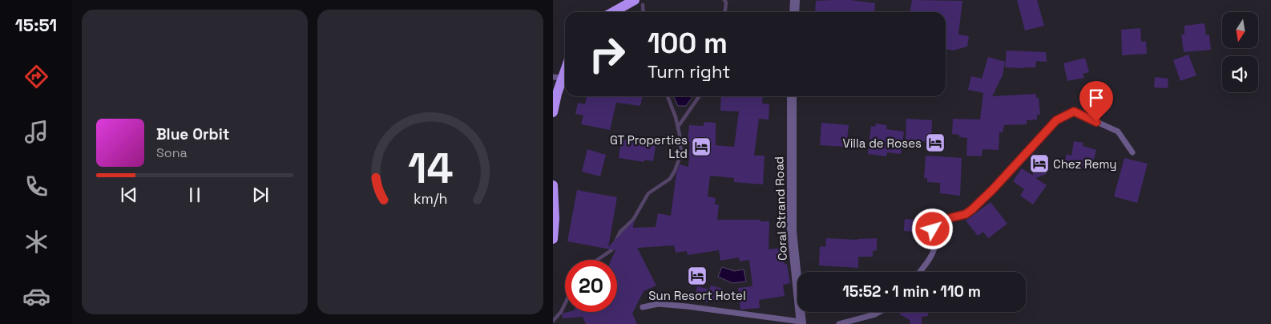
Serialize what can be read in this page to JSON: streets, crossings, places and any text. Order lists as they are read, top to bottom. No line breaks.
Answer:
{"streets":{"street":["Coral Strand Road"]},"places":{"hotel":["Villa de Roses","GT Properties Ltd","Chez Remy","Sun Resort Hotel"]},"north":"bottom","page":{"tabs":"15:51","turn":["100 m","Turn right"],"song":["Blue Orbit","Sona"],"limit":"20","trip":"15:52 · 1 min · 110 m","gauge":["14","km/h"]}}
